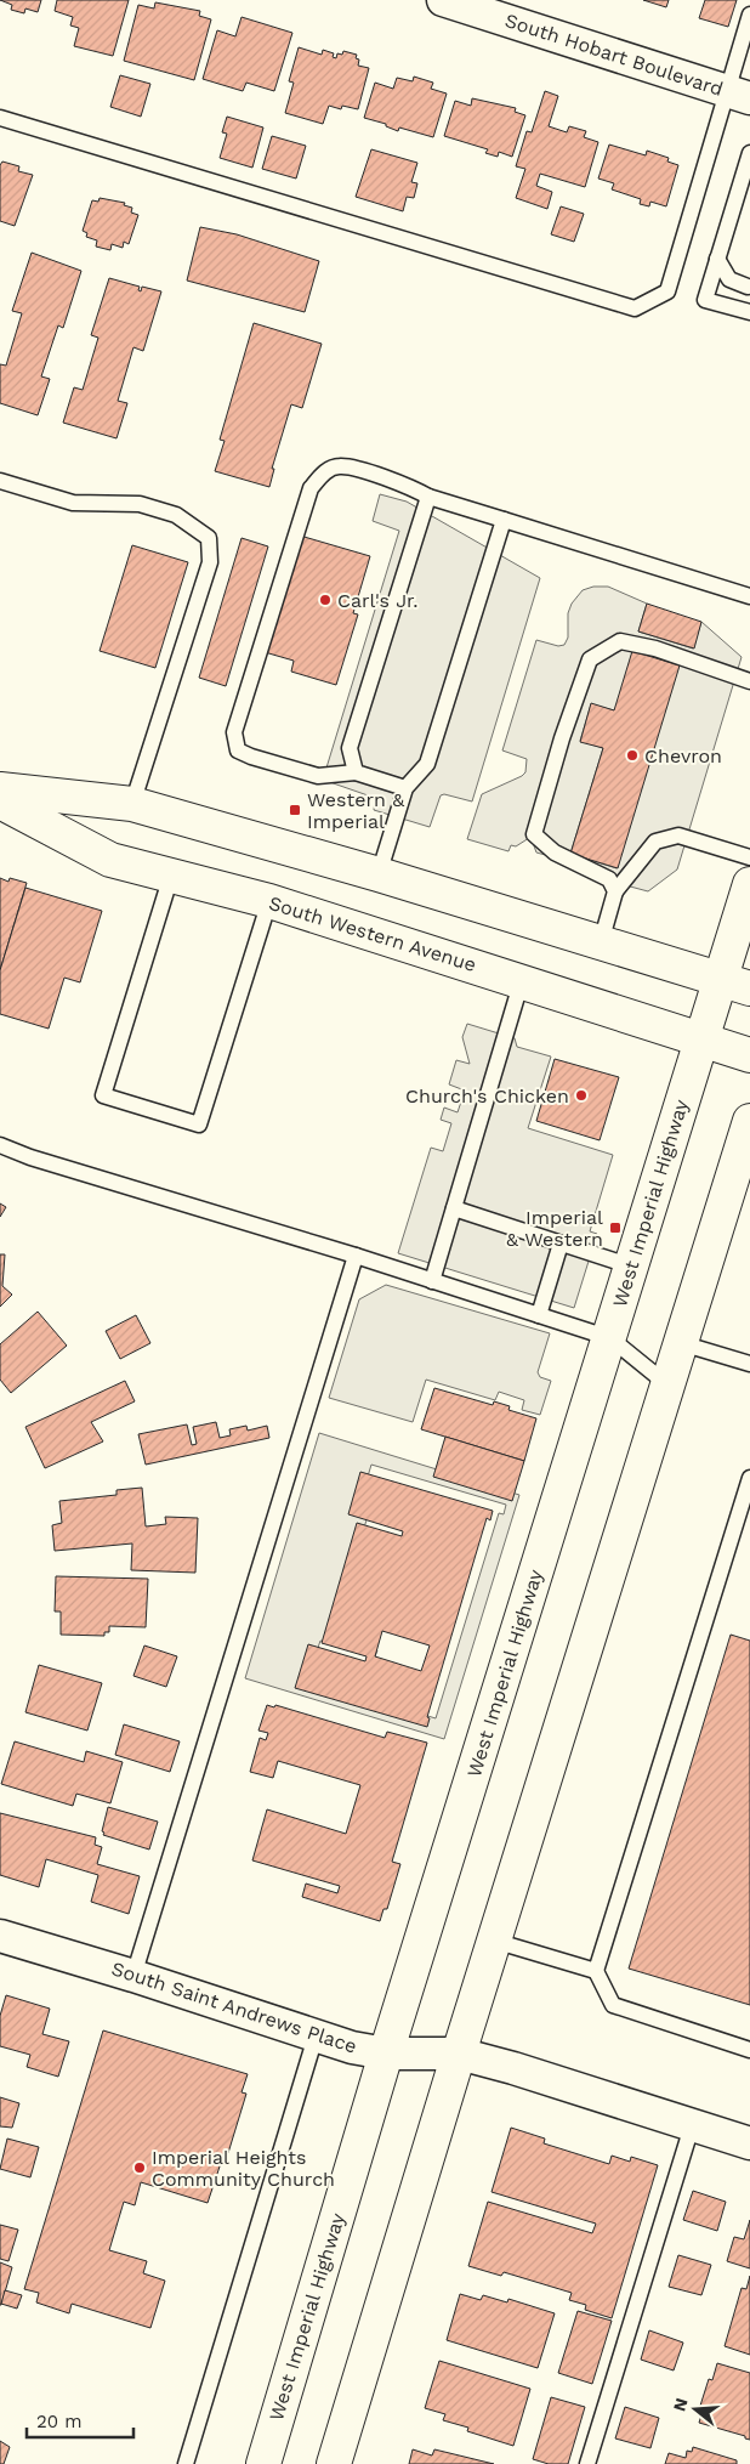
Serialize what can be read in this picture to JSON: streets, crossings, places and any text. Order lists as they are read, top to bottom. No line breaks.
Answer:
{"streets":{"main road":["South Western Avenue","West Imperial Highway"],"street":["South Hobart Boulevard","South Saint Andrews Place"]},"crossings":[["South Western Avenue","West Imperial Highway"],["West Imperial Highway","South Saint Andrews Place"]],"places":{"other":["Carl's Jr.","Chevron","Church's Chicken","Imperial Heights Community Church"],"transit":["Western & Imperial","Imperial & Western"]},"scale_bar":"20 m","north":"left"}
